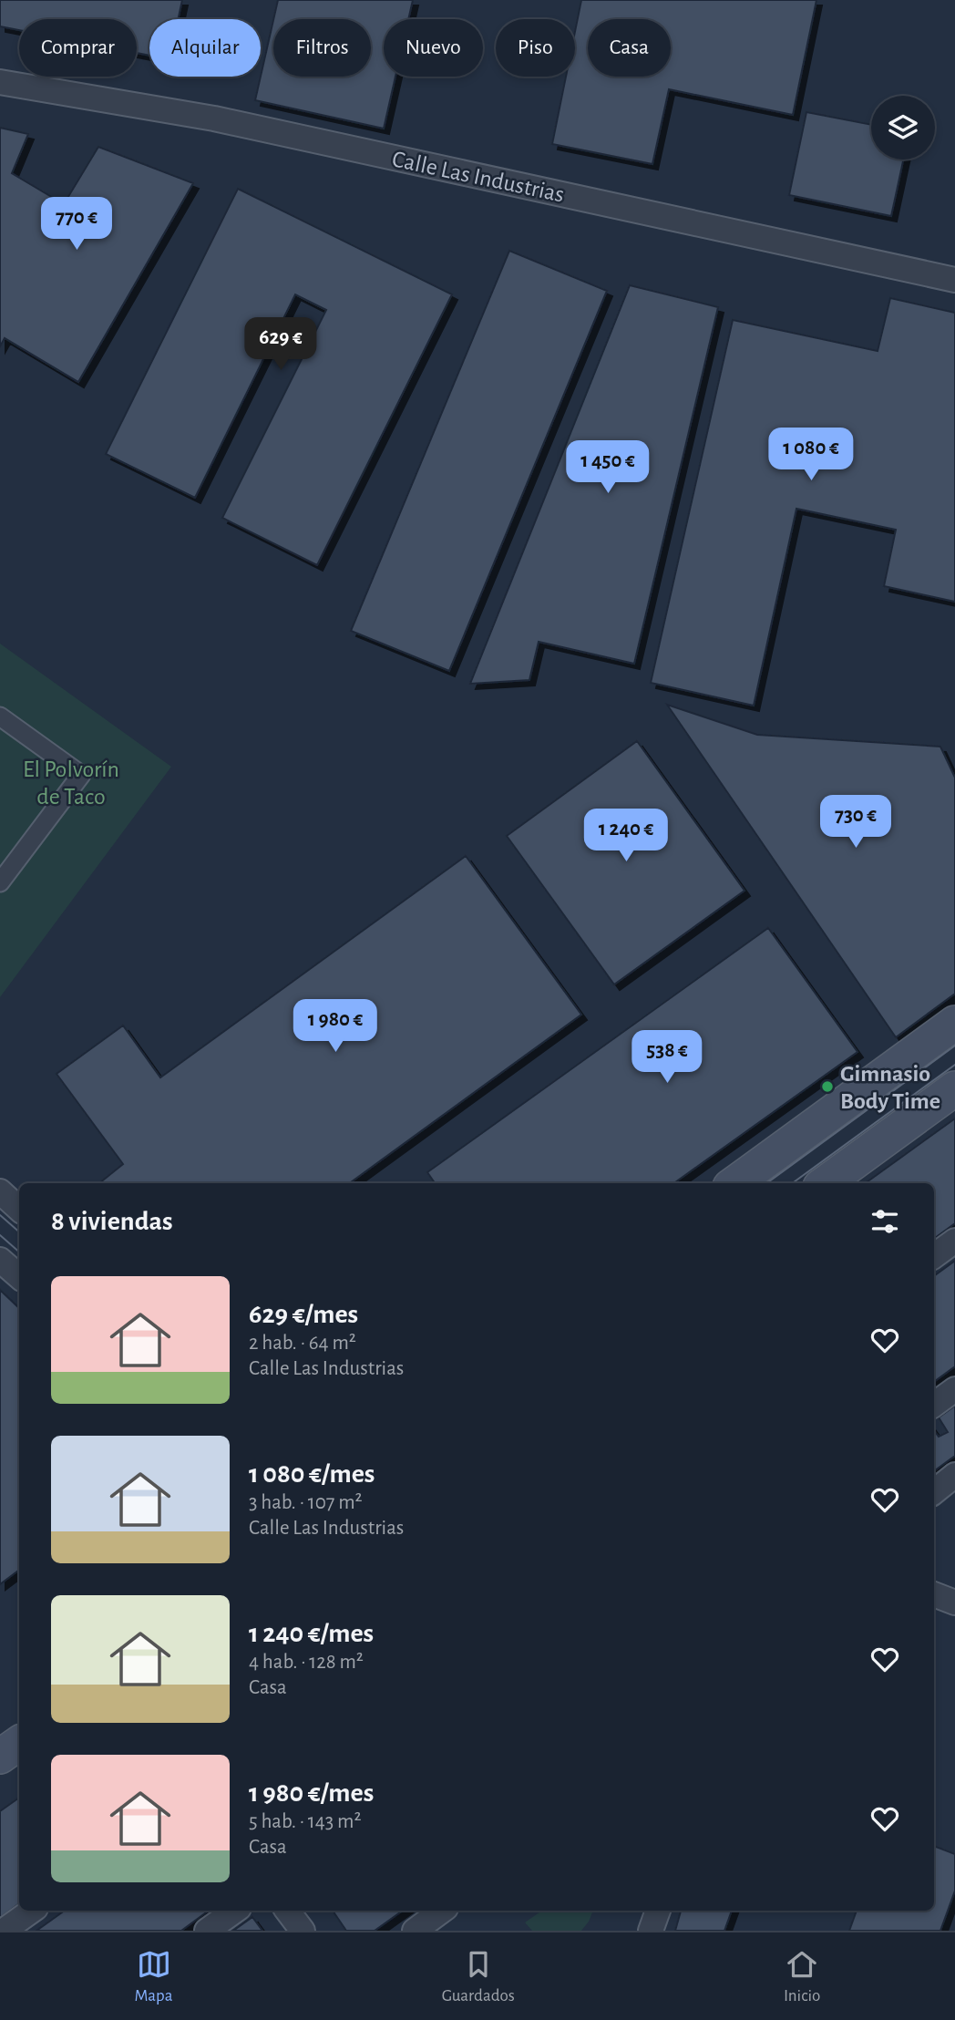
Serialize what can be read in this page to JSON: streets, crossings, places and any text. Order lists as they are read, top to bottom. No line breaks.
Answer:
{"streets":{"street":["Calle Las Industrias"]},"parks":["El Polvorín de Taco"],"places":["Gimnasio Body Time"],"page":{"chip":["Comprar","Alquilar","Filtros","Nuevo","Piso","Casa"],"price":["770 €","629 €","1 080 €","1 450 €","730 €","1 240 €","1 980 €","538 €"],"heading":"8 viviendas","list":[{"name":"629 €/mes","note":"2 hab. · 64 m² · Calle Las Industrias"},{"name":"1 080 €/mes","note":"3 hab. · 107 m² · Calle Las Industrias"},{"name":"1 240 €/mes","note":"4 hab. · 128 m² · Casa"},{"name":"1 980 €/mes","note":"5 hab. · 143 m² · Casa"}],"tabs":["Mapa","Guardados","Inicio"]}}
